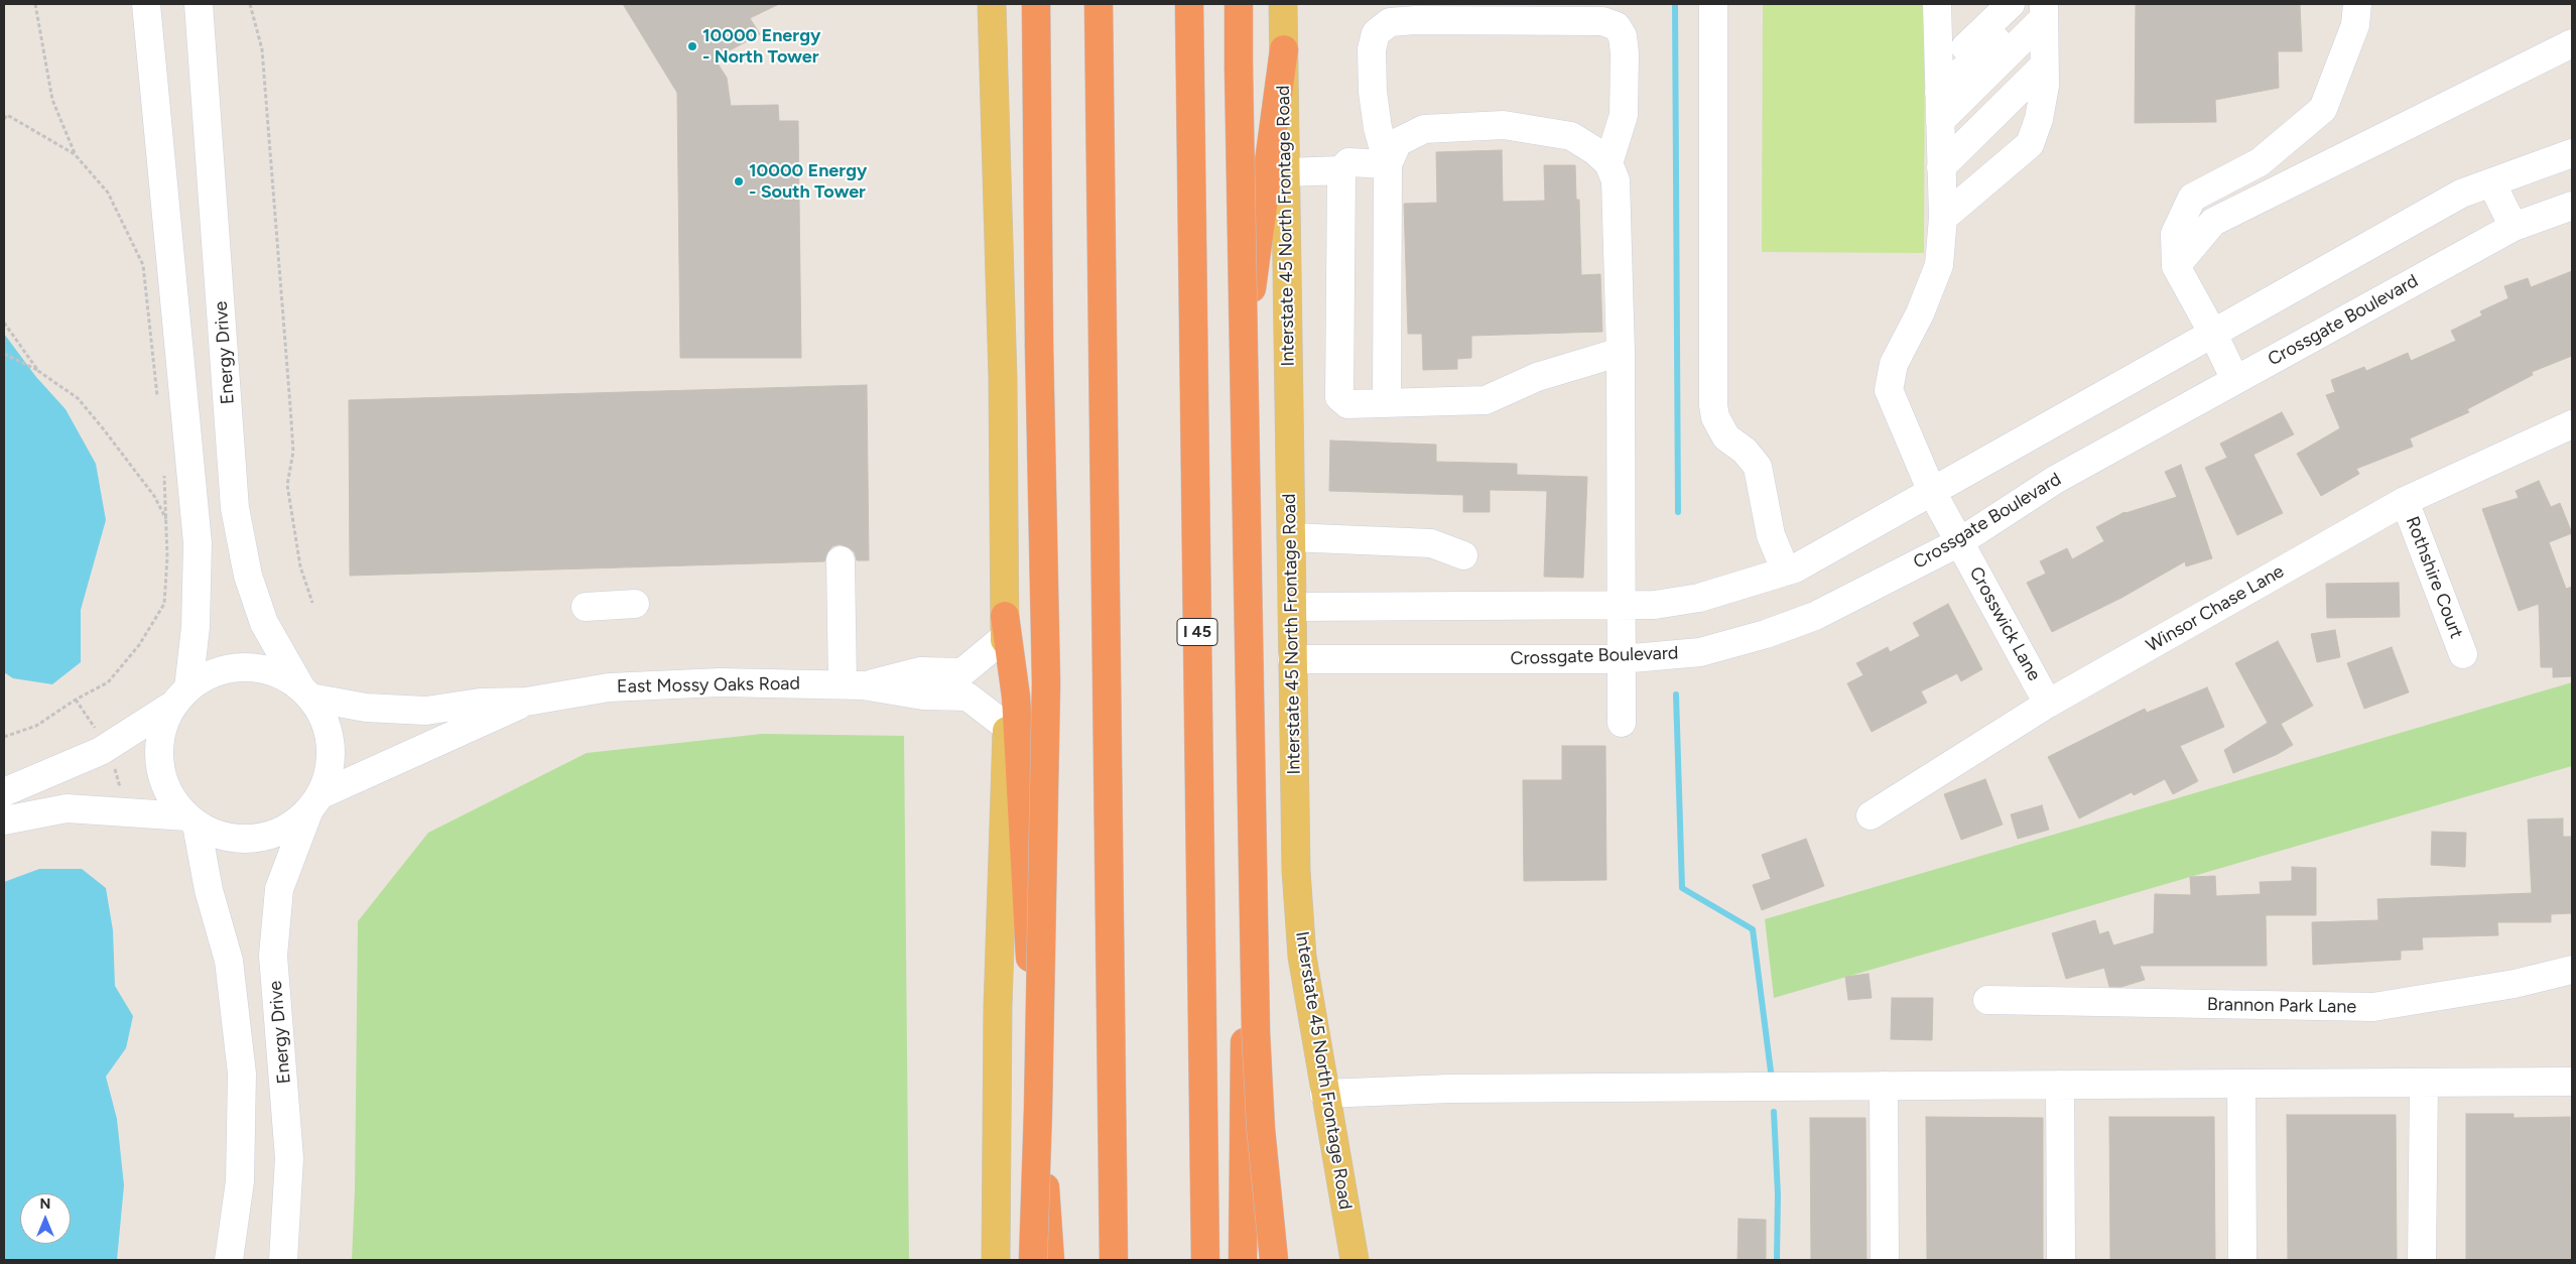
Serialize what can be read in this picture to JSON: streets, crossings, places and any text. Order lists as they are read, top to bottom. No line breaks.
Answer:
{"streets":{"highway":["I 45"],"main road":["Interstate 45 North Frontage Road"],"street":["Crossgate Boulevard","Energy Drive","Rothshire Court","Winsor Chase Lane","Crosswick Lane","East Mossy Oaks Road","Brannon Park Lane"]},"crossings":[["Interstate 45 North Frontage Road","Crossgate Boulevard"],["Crossgate Boulevard","Crosswick Lane"],["Energy Drive","East Mossy Oaks Road"],["Rothshire Court","Winsor Chase Lane"],["Winsor Chase Lane","Crosswick Lane"]],"places":["10000 Energy - North Tower","10000 Energy - South Tower"],"north":"top"}
